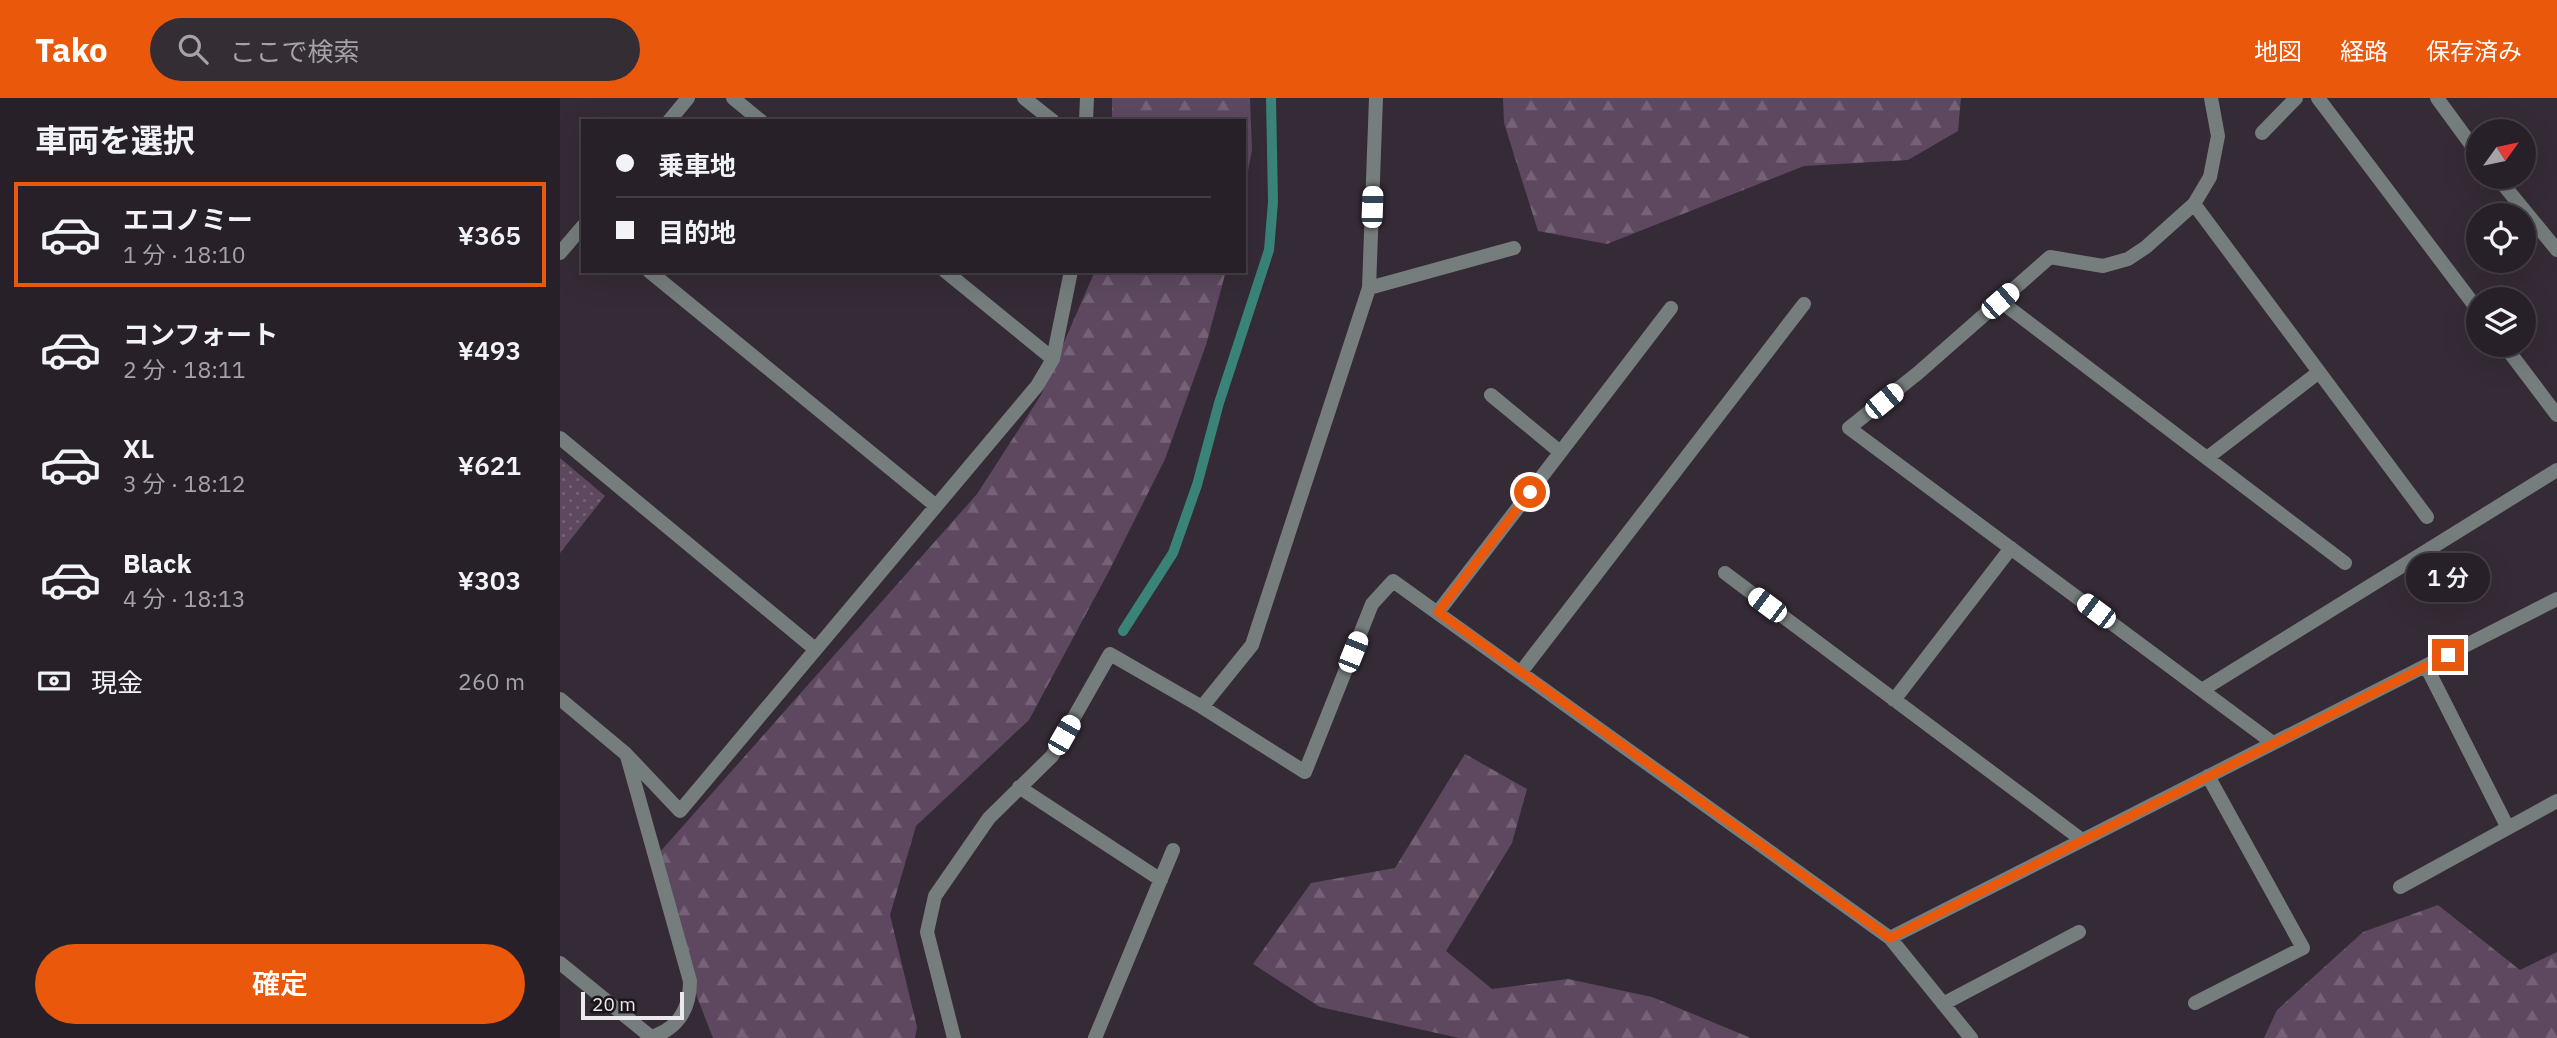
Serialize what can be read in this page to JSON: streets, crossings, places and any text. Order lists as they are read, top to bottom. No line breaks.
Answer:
{"scale_bar":"20 m","north":"top right","page":{"header":"Tako","search":"ここで検索","nav":["地図","経路","保存済み"],"heading":"車両を選択","banner":["乗車地","目的地"],"list":[{"name":"エコノミー","note":"1 分 · 18:10","value":"¥365"},{"name":"コンフォート","note":"2 分 · 18:11","value":"¥493"},{"name":"XL","note":"3 分 · 18:12","value":"¥621"},{"name":"Black","note":"4 分 · 18:13","value":"¥303"}],"bubble":"1 分","pay":["現金","260 m"],"buttons":"確定","scale":"20 m"}}
